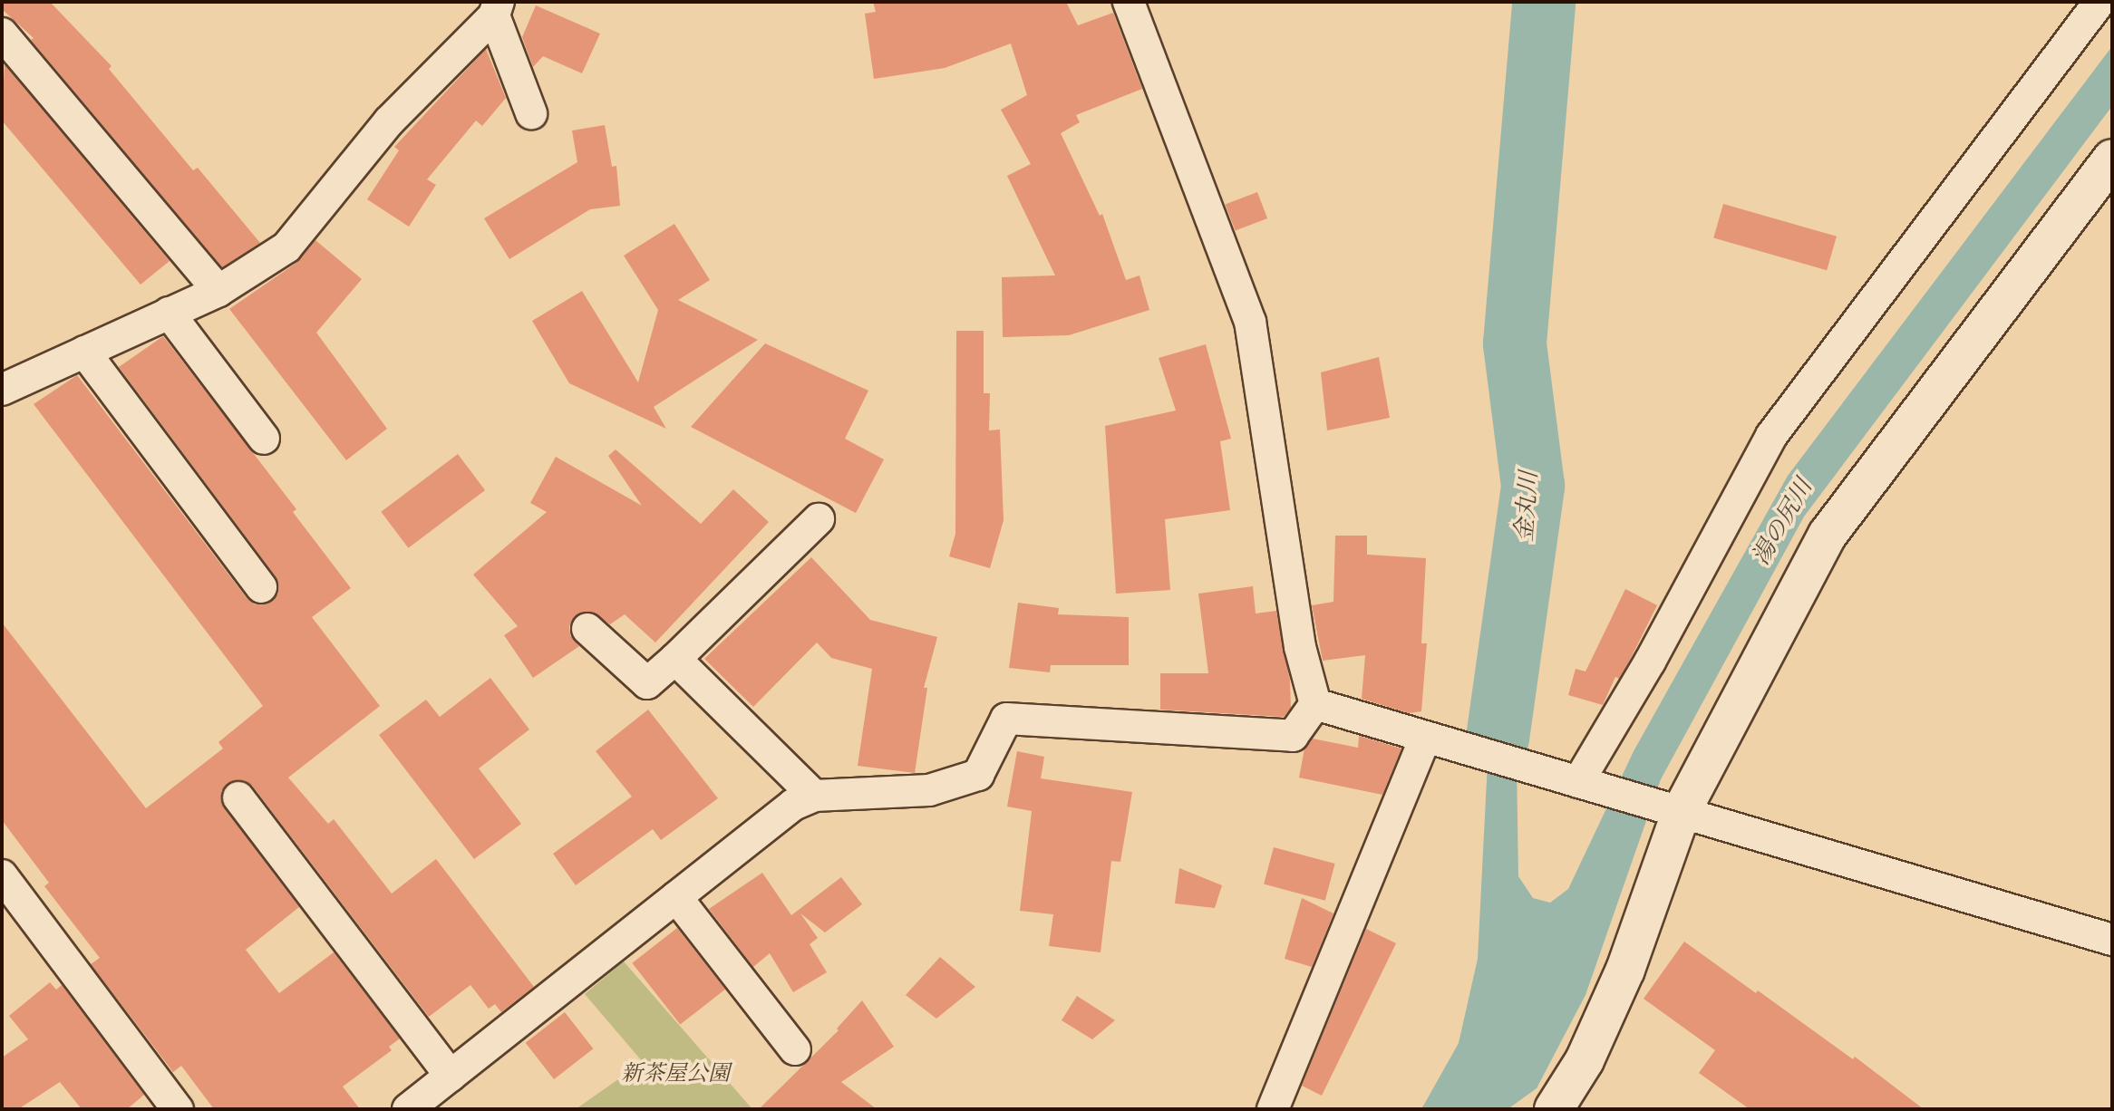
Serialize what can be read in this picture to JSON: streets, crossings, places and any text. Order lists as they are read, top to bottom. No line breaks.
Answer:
{"water":["金丸川","湯の尻川"],"parks":["新茶屋公園"]}
